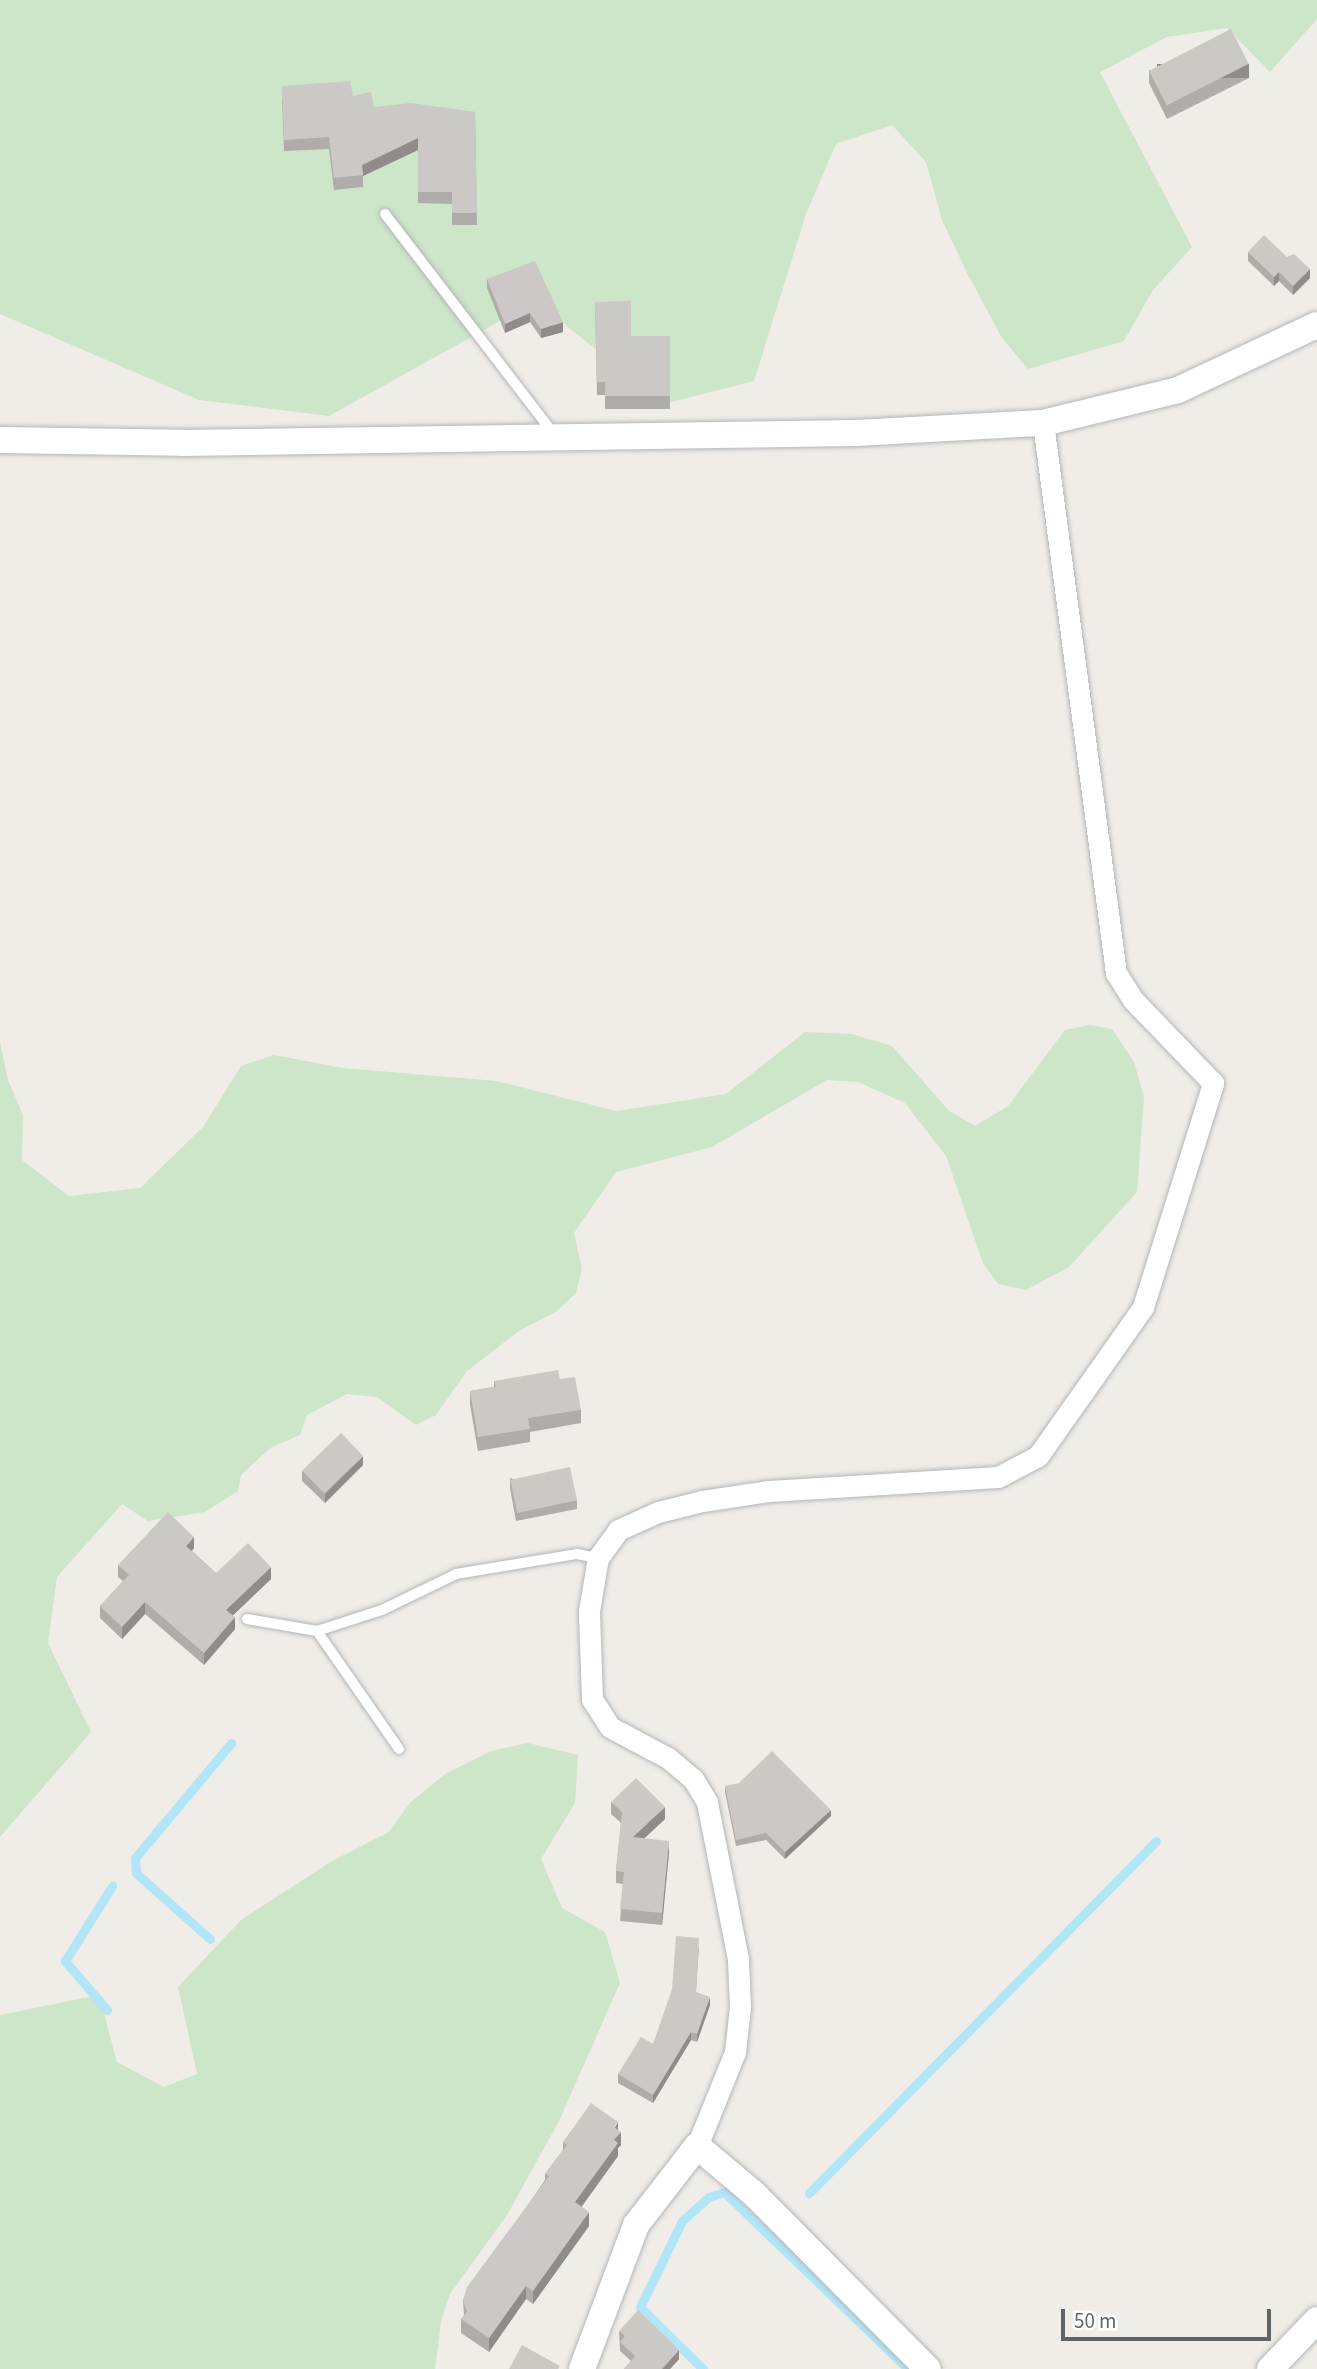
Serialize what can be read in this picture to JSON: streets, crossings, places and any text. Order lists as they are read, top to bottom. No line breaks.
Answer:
{"scale_bar":"50 m"}
